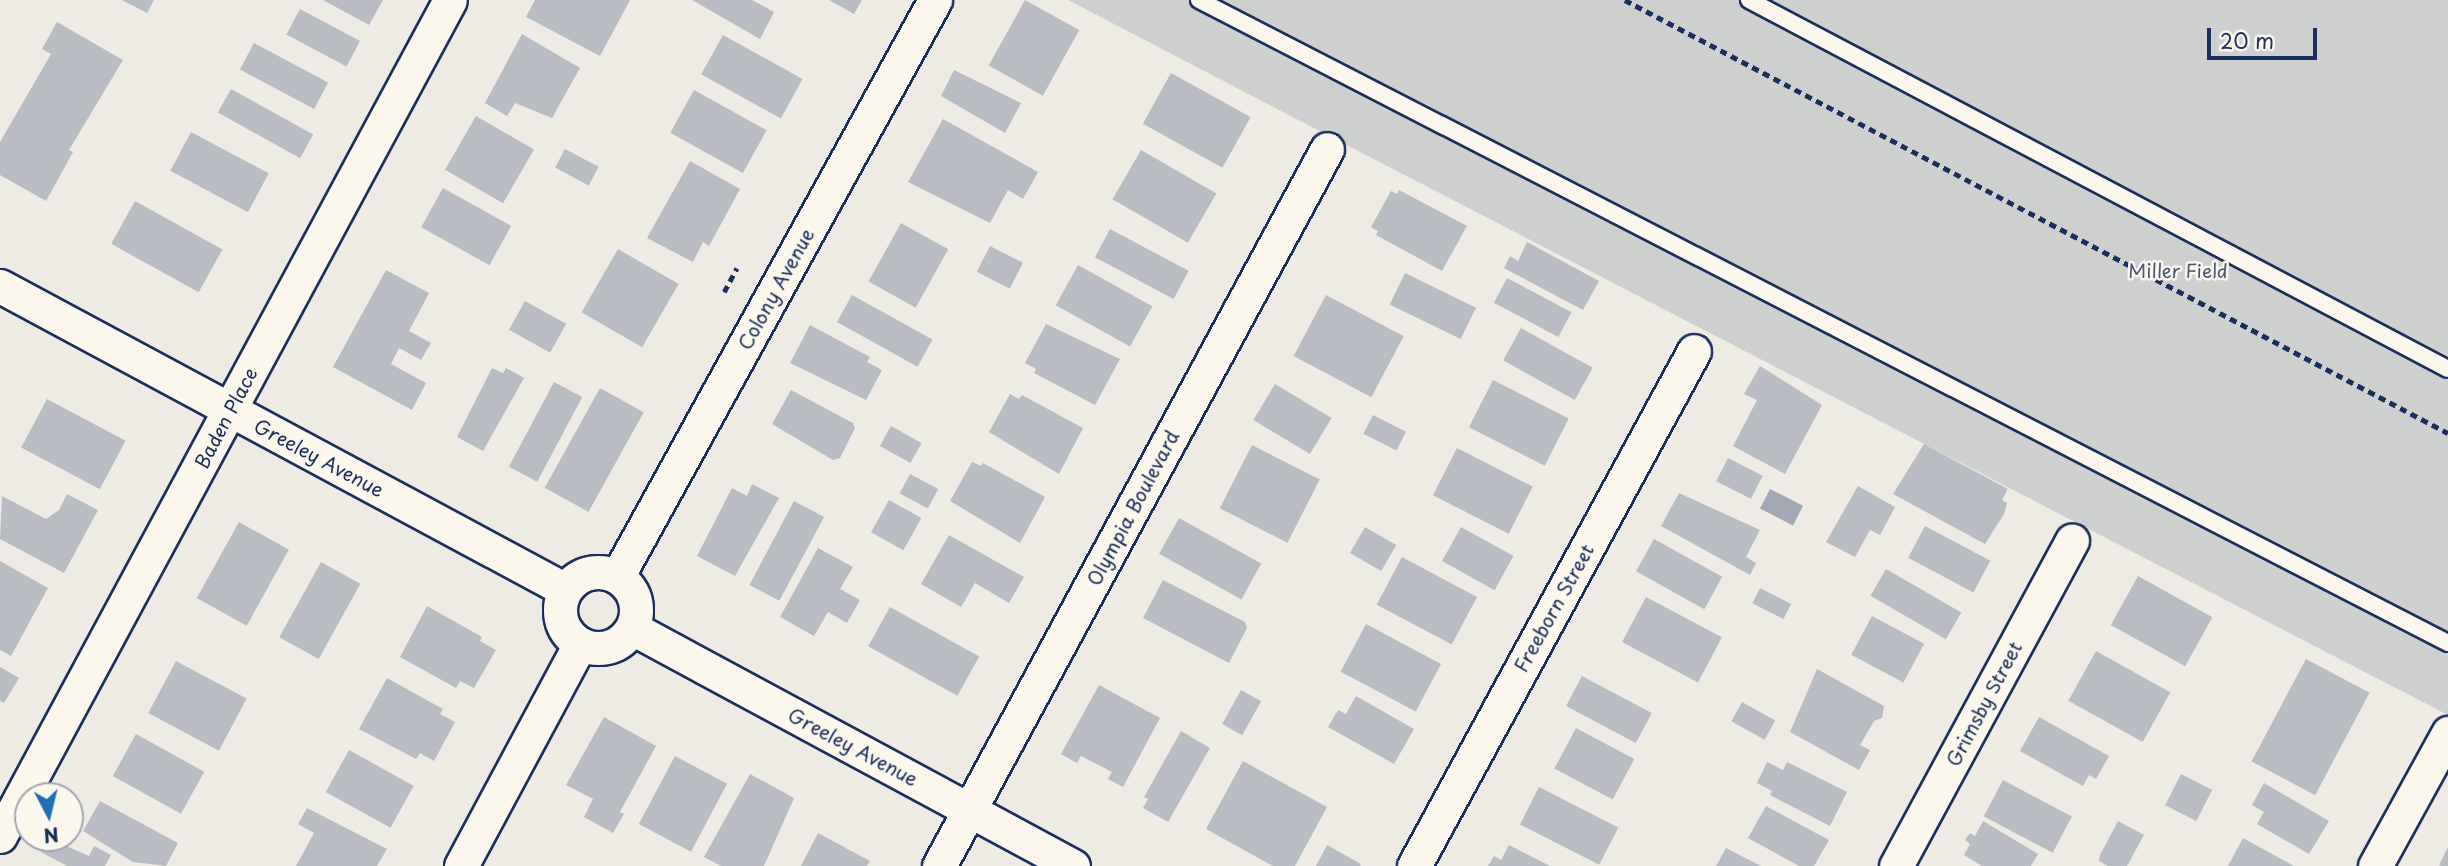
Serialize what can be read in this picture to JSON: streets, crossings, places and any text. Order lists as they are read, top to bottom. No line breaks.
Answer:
{"streets":{"street":["Colony Avenue","Baden Place","Greeley Avenue","Olympia Boulevard","Freeborn Street","Grimsby Street"]},"crossings":[["Colony Avenue","Greeley Avenue"],["Baden Place","Greeley Avenue"],["Greeley Avenue","Olympia Boulevard"]],"parks":["Miller Field"],"scale_bar":"20 m","north":"bottom"}
